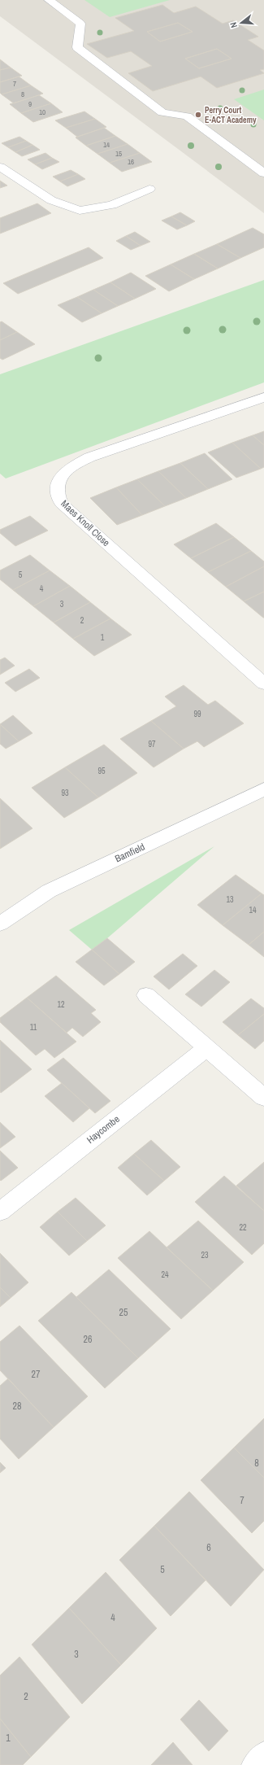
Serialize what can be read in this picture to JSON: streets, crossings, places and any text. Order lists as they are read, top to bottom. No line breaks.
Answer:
{"streets":{"street":["Maes Knoll Close","Bamfield","Haycombe"]},"places":["Perry Court E-ACT Academy"],"house_numbers":["7","8","9","10","14","15","16","5","4","3","2","1","99","97","95","93","13","14","12","11","22","23","24","25","26","27","28","8","7","6","5","4","3","2","1"],"north":"left"}
